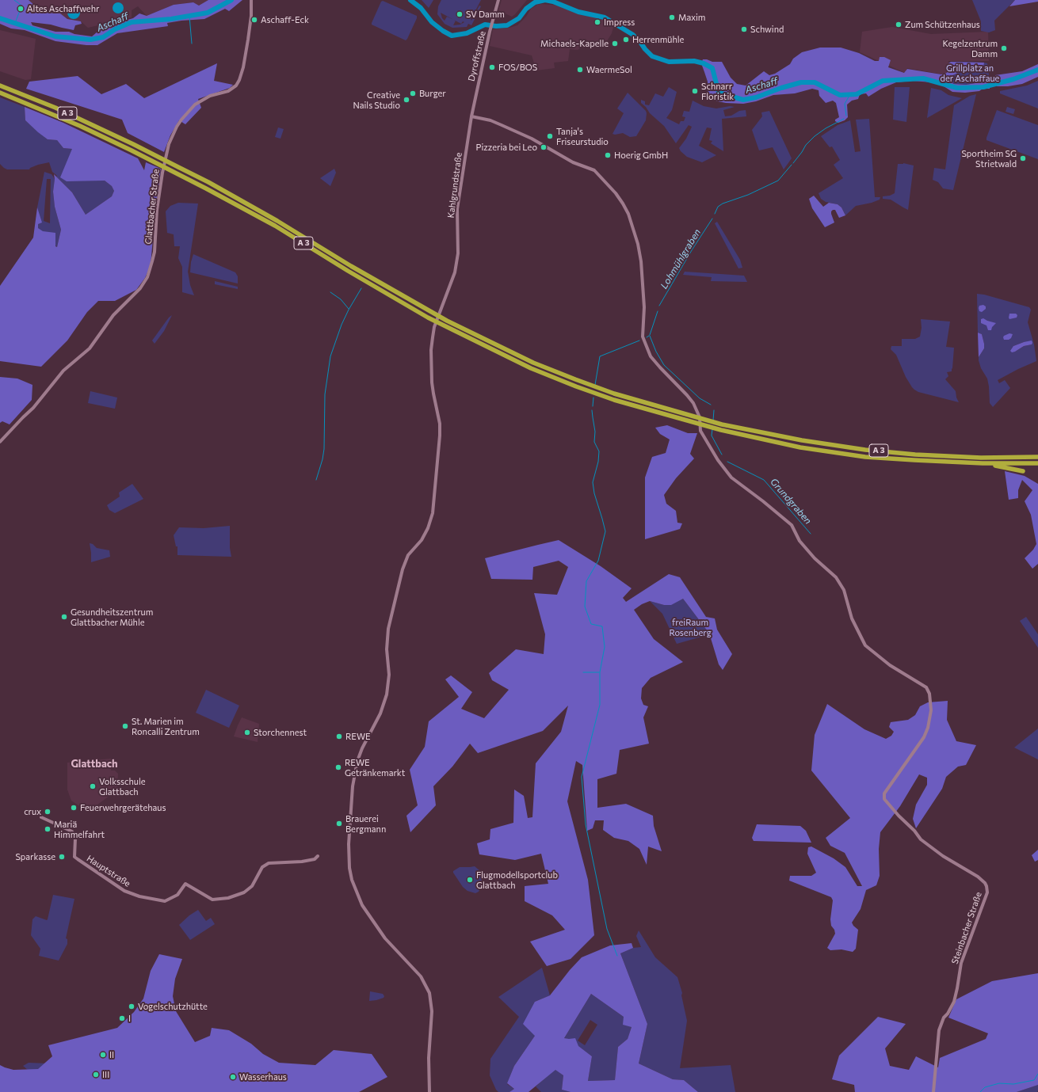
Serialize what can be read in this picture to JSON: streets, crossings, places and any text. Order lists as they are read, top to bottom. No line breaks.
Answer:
{"streets":{"highway":["A 3"],"street":["Dyroffstraße","Kahlgrundstraße","Glattbacher Straße","Hauptstraße","Steinbacher Straße"]},"crossings":[["Dyroffstraße","Kahlgrundstraße"],["Dyroffstraße","Steinbacher Straße"],["Kahlgrundstraße","Steinbacher Straße"]],"districts":["Glattbach"],"water":["Aschaff","Lohmühlgraben","Grundgraben"],"parks":["Grillplatz an der Aschaffaue","freiRaum Rosenberg"],"places":["Altes Aschaffwehr","SV Damm","Maxim","Aschaff-Eck","Impress","Zum Schützenhaus","Schwind","Herrenmühle","Michaels-Kapelle","Kegelzentrum Damm","FOS/BOS","WaermeSol","Schnarr Floristik","Burger","Creative Nails Studio","Tanja's Friseurstudio","Pizzeria bei Leo","Hoerig GmbH","Sportheim SG Strietwald","Gesundheitszentrum Glattbacher Mühle","St. Marien im Roncalli Zentrum","Storchennest","REWE","REWE Getränkemarkt","Volksschule Glattbach","Feuerwehrgerätehaus","crux","Brauerei Bergmann","Mariä Himmelfahrt","Sparkasse","Flugmodellsportclub Glattbach","Vogelschutzhütte","I","II","III","Wasserhaus"]}
